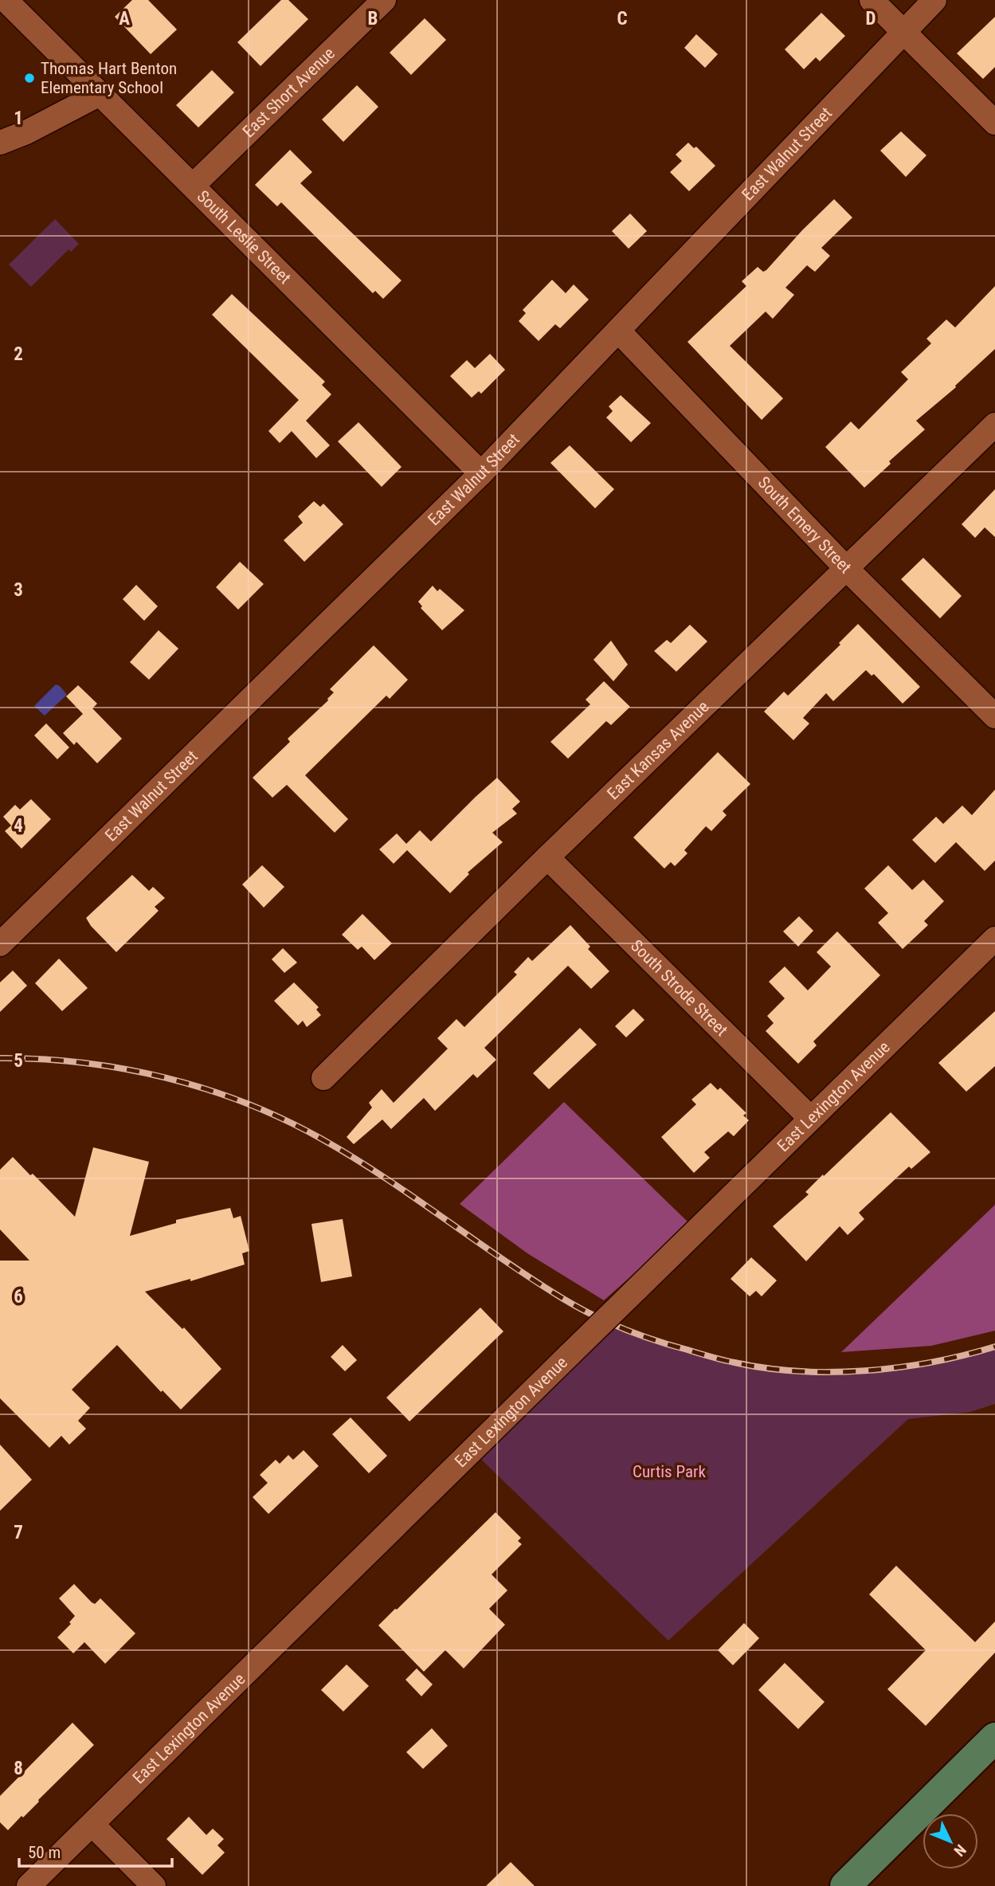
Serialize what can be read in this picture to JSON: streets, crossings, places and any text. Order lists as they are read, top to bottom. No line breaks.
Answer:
{"streets":{"street":["East Short Avenue","East Walnut Street","South Leslie Street","South Emery Street","East Kansas Avenue","South Strode Street","East Lexington Avenue"]},"crossings":[["East Short Avenue","South Leslie Street"],["East Walnut Street","South Leslie Street"],["East Walnut Street","South Emery Street"],["South Emery Street","East Kansas Avenue"],["East Kansas Avenue","South Strode Street"],["South Strode Street","East Lexington Avenue"]],"parks":["Curtis Park"],"places":["Thomas Hart Benton Elementary School"],"scale_bar":"50 m","north":"bottom right","grid":{"columns":["A","B","C","D"],"rows":["1","2","3","4","5","6","7","8"]}}
